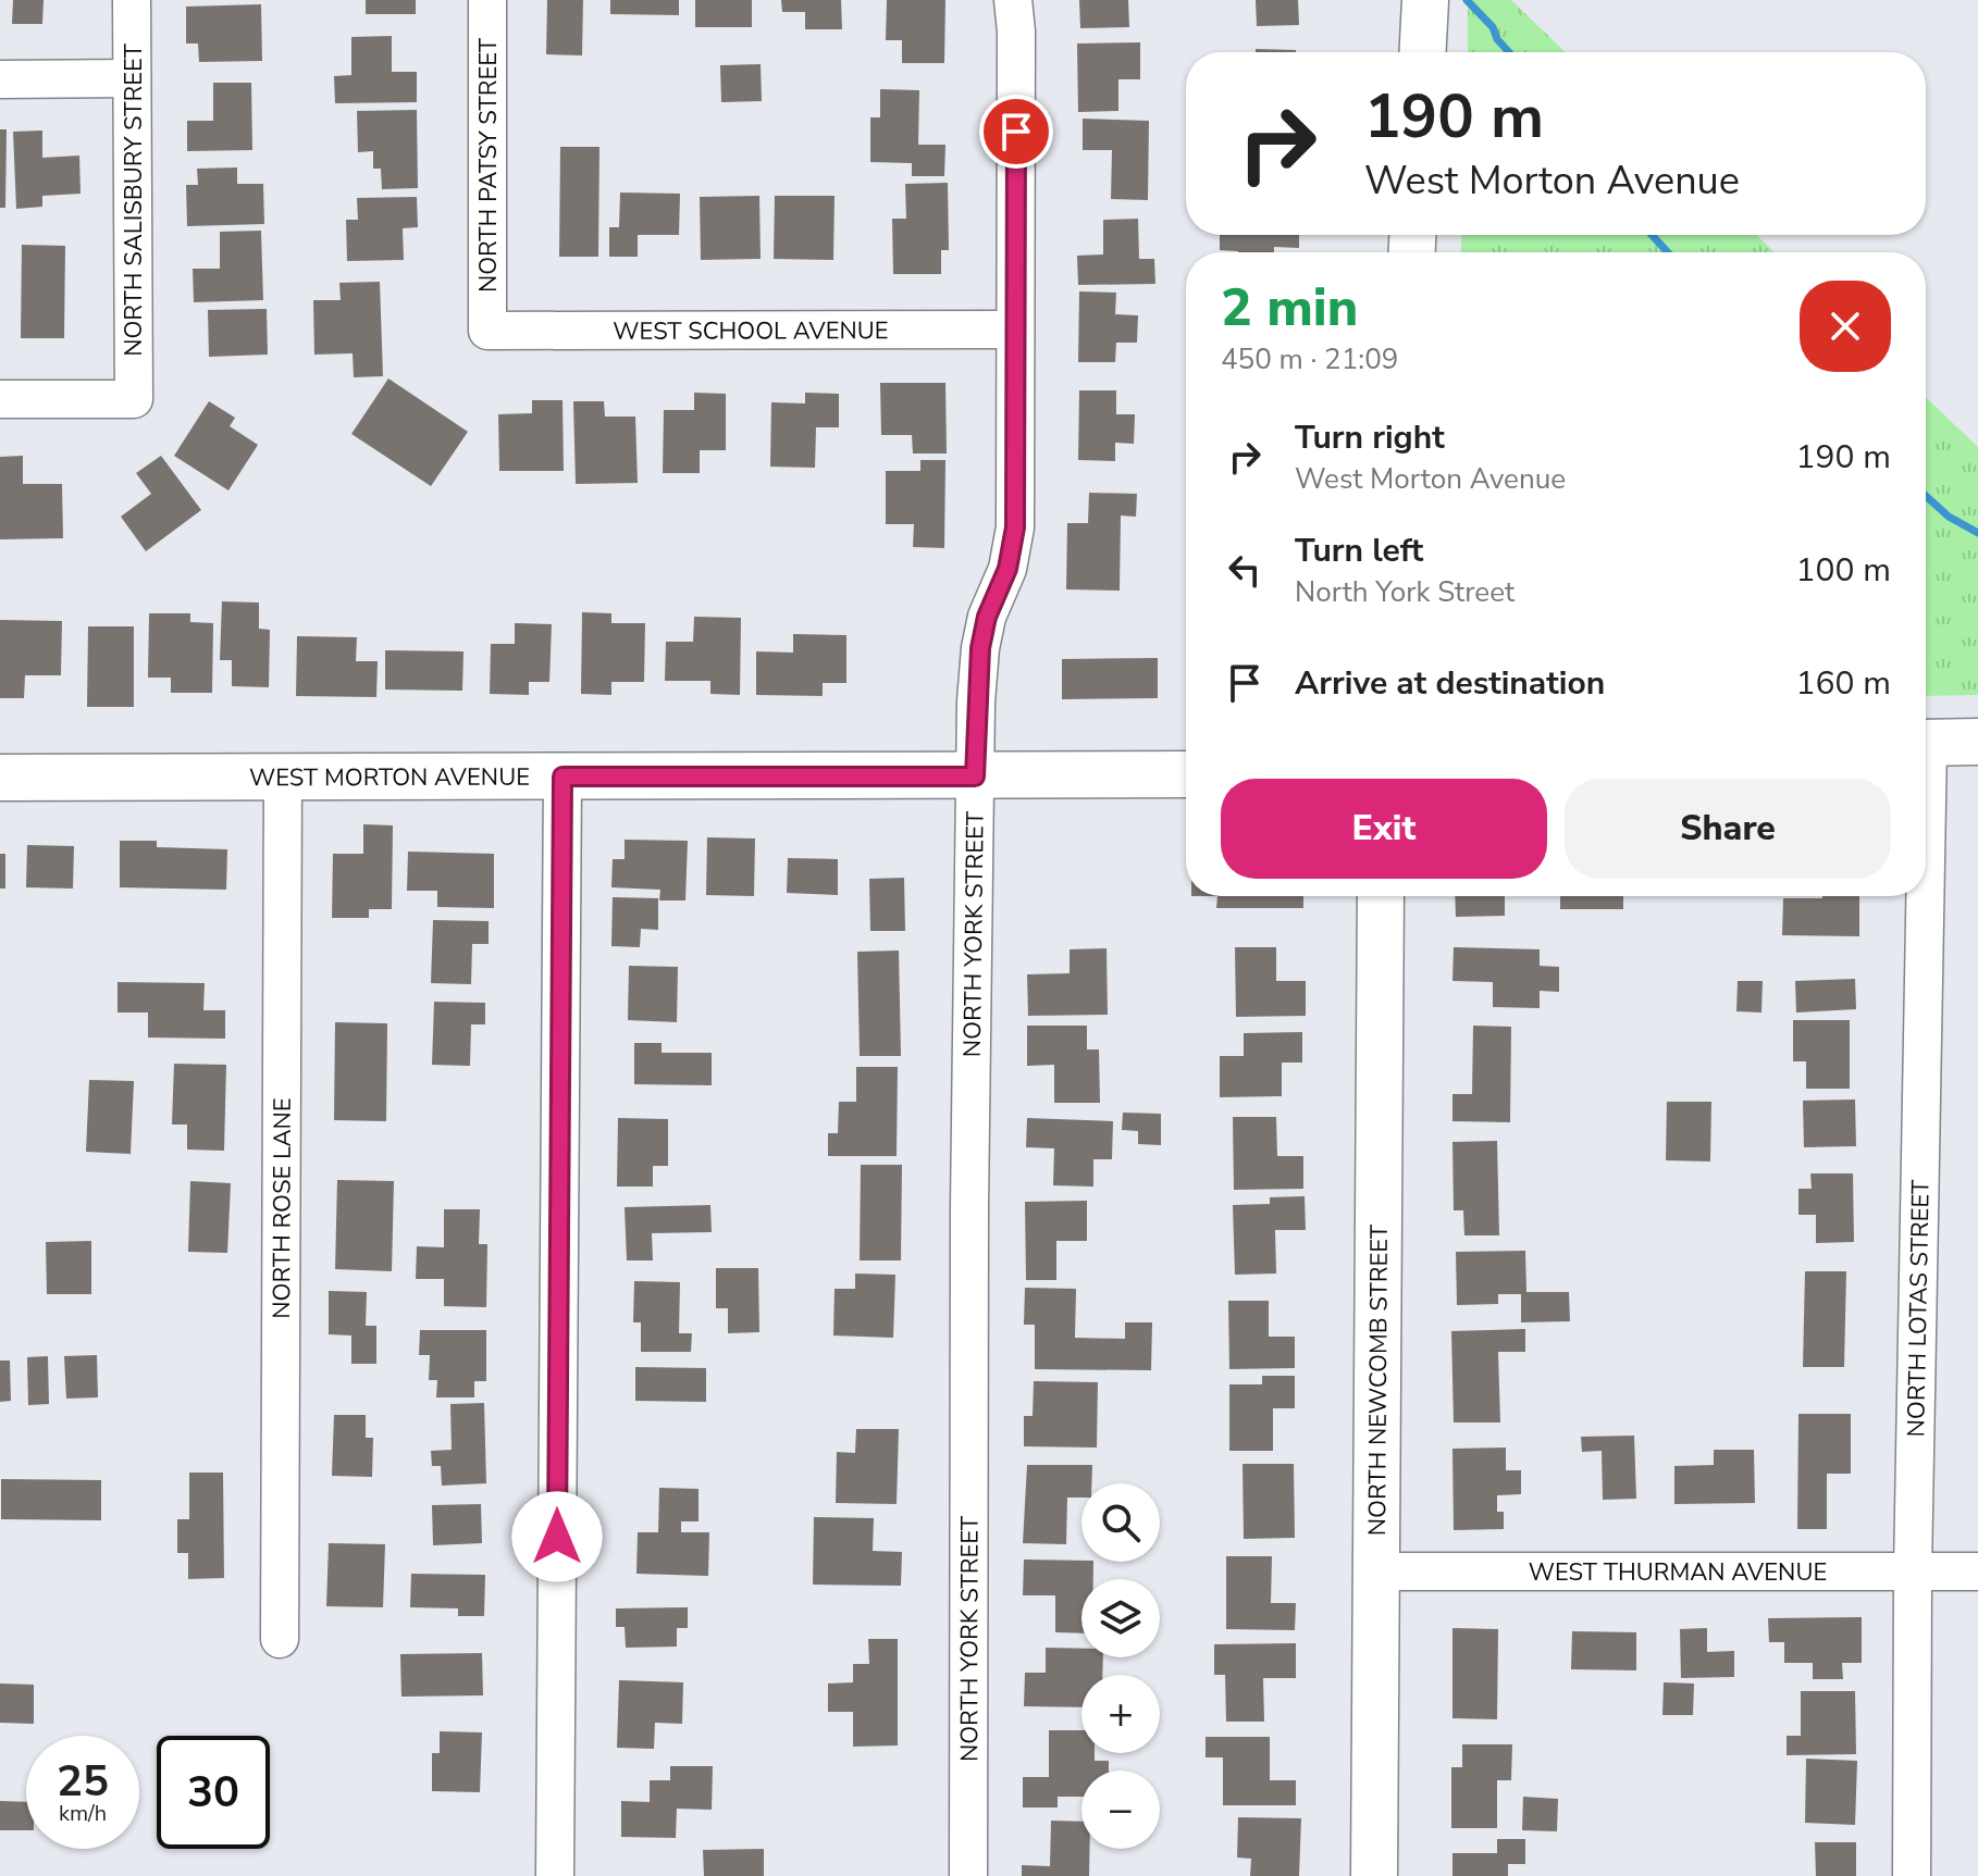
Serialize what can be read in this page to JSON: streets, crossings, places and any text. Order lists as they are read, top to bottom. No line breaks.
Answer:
{"streets":{"main road":["WEST MORTON AVENUE","NORTH NEWCOMB STREET"],"street":["NORTH PATSY STREET","NORTH SALISBURY STREET","WEST SCHOOL AVENUE","NORTH YORK STREET","NORTH ROSE LANE","NORTH LOTAS STREET","WEST THURMAN AVENUE"]},"crossings":[["NORTH PATSY STREET","WEST SCHOOL AVENUE"],["WEST SCHOOL AVENUE","NORTH YORK STREET"],["WEST MORTON AVENUE","NORTH YORK STREET"],["WEST MORTON AVENUE","NORTH ROSE LANE"],["NORTH LOTAS STREET","WEST THURMAN AVENUE"],["NORTH NEWCOMB STREET","WEST THURMAN AVENUE"]],"page":{"turn":["190 m","West Morton Avenue"],"heading":["2 min","450 m · 21:09"],"list":[{"name":"Turn right","note":"West Morton Avenue","value":"190 m"},{"name":"Turn left","note":"North York Street","value":"100 m"},{"name":"Arrive at destination","value":"160 m"}],"buttons":["Exit","Share"],"map_buttons":["+","−"],"speed":"25 km/h","limit":"30"}}
